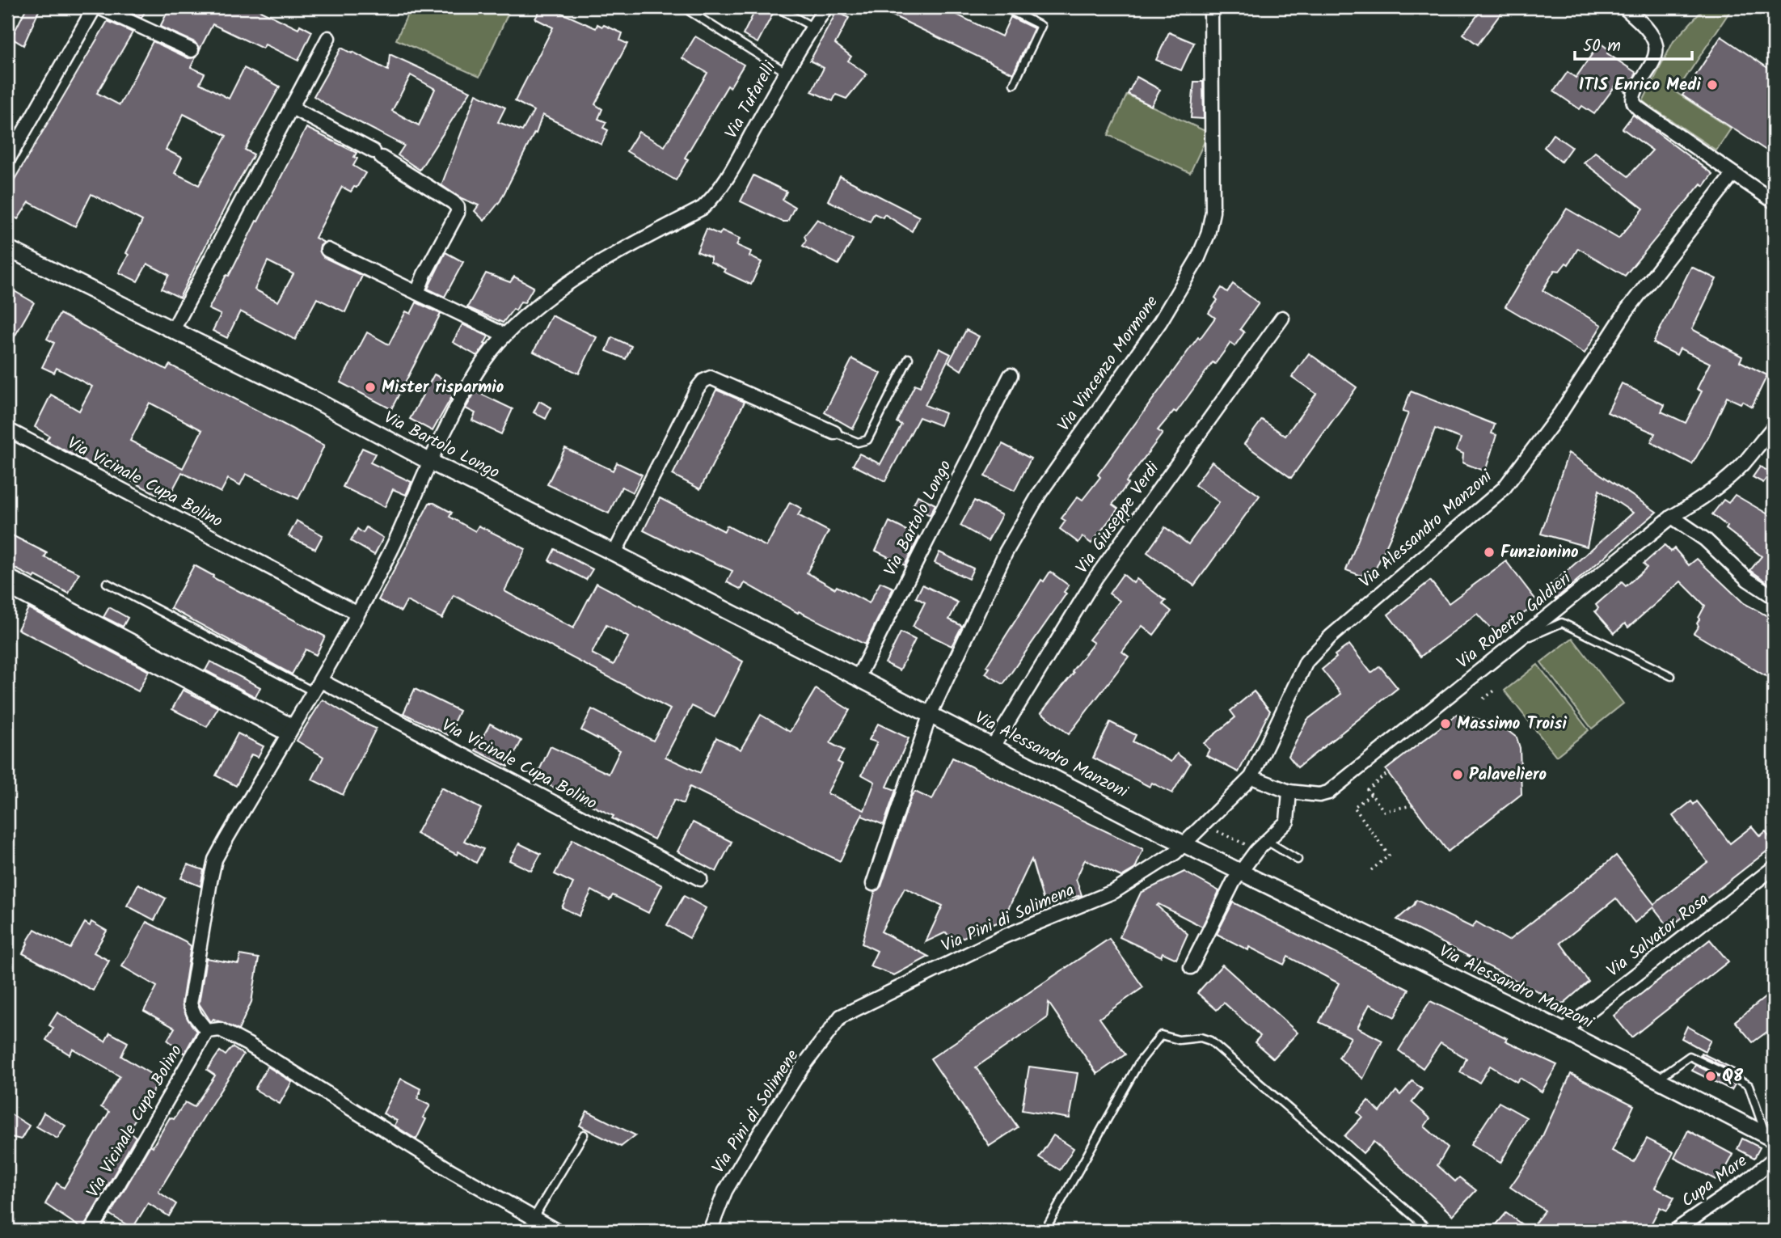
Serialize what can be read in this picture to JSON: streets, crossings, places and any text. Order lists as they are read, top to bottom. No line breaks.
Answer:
{"streets":{"street":["Via Tufarelli","Via Vincenzo Mormone","Via Bartolo Longo","Via Vicinale Cupa Bolino","Via Giuseppe Verdi","Via Alessandro Manzoni","Via Roberto Galdieri","Via Pini di Solimena","Via Salvator Rosa","Via Pini di Solimene","Cupa Mare"]},"crossings":[["Via Vincenzo Mormone","Via Bartolo Longo"],["Via Vincenzo Mormone","Via Alessandro Manzoni"],["Via Bartolo Longo","Via Alessandro Manzoni"],["Via Giuseppe Verdi","Via Alessandro Manzoni"],["Via Alessandro Manzoni","Via Pini di Solimena"],["Via Alessandro Manzoni","Via Salvator Rosa"],["Via Pini di Solimena","Via Pini di Solimene"]],"places":["ITIS Enrico Medi","Mister risparmio","Funzionino","Massimo Troisi","Palaveliero","Q8"],"scale_bar":"50 m"}
